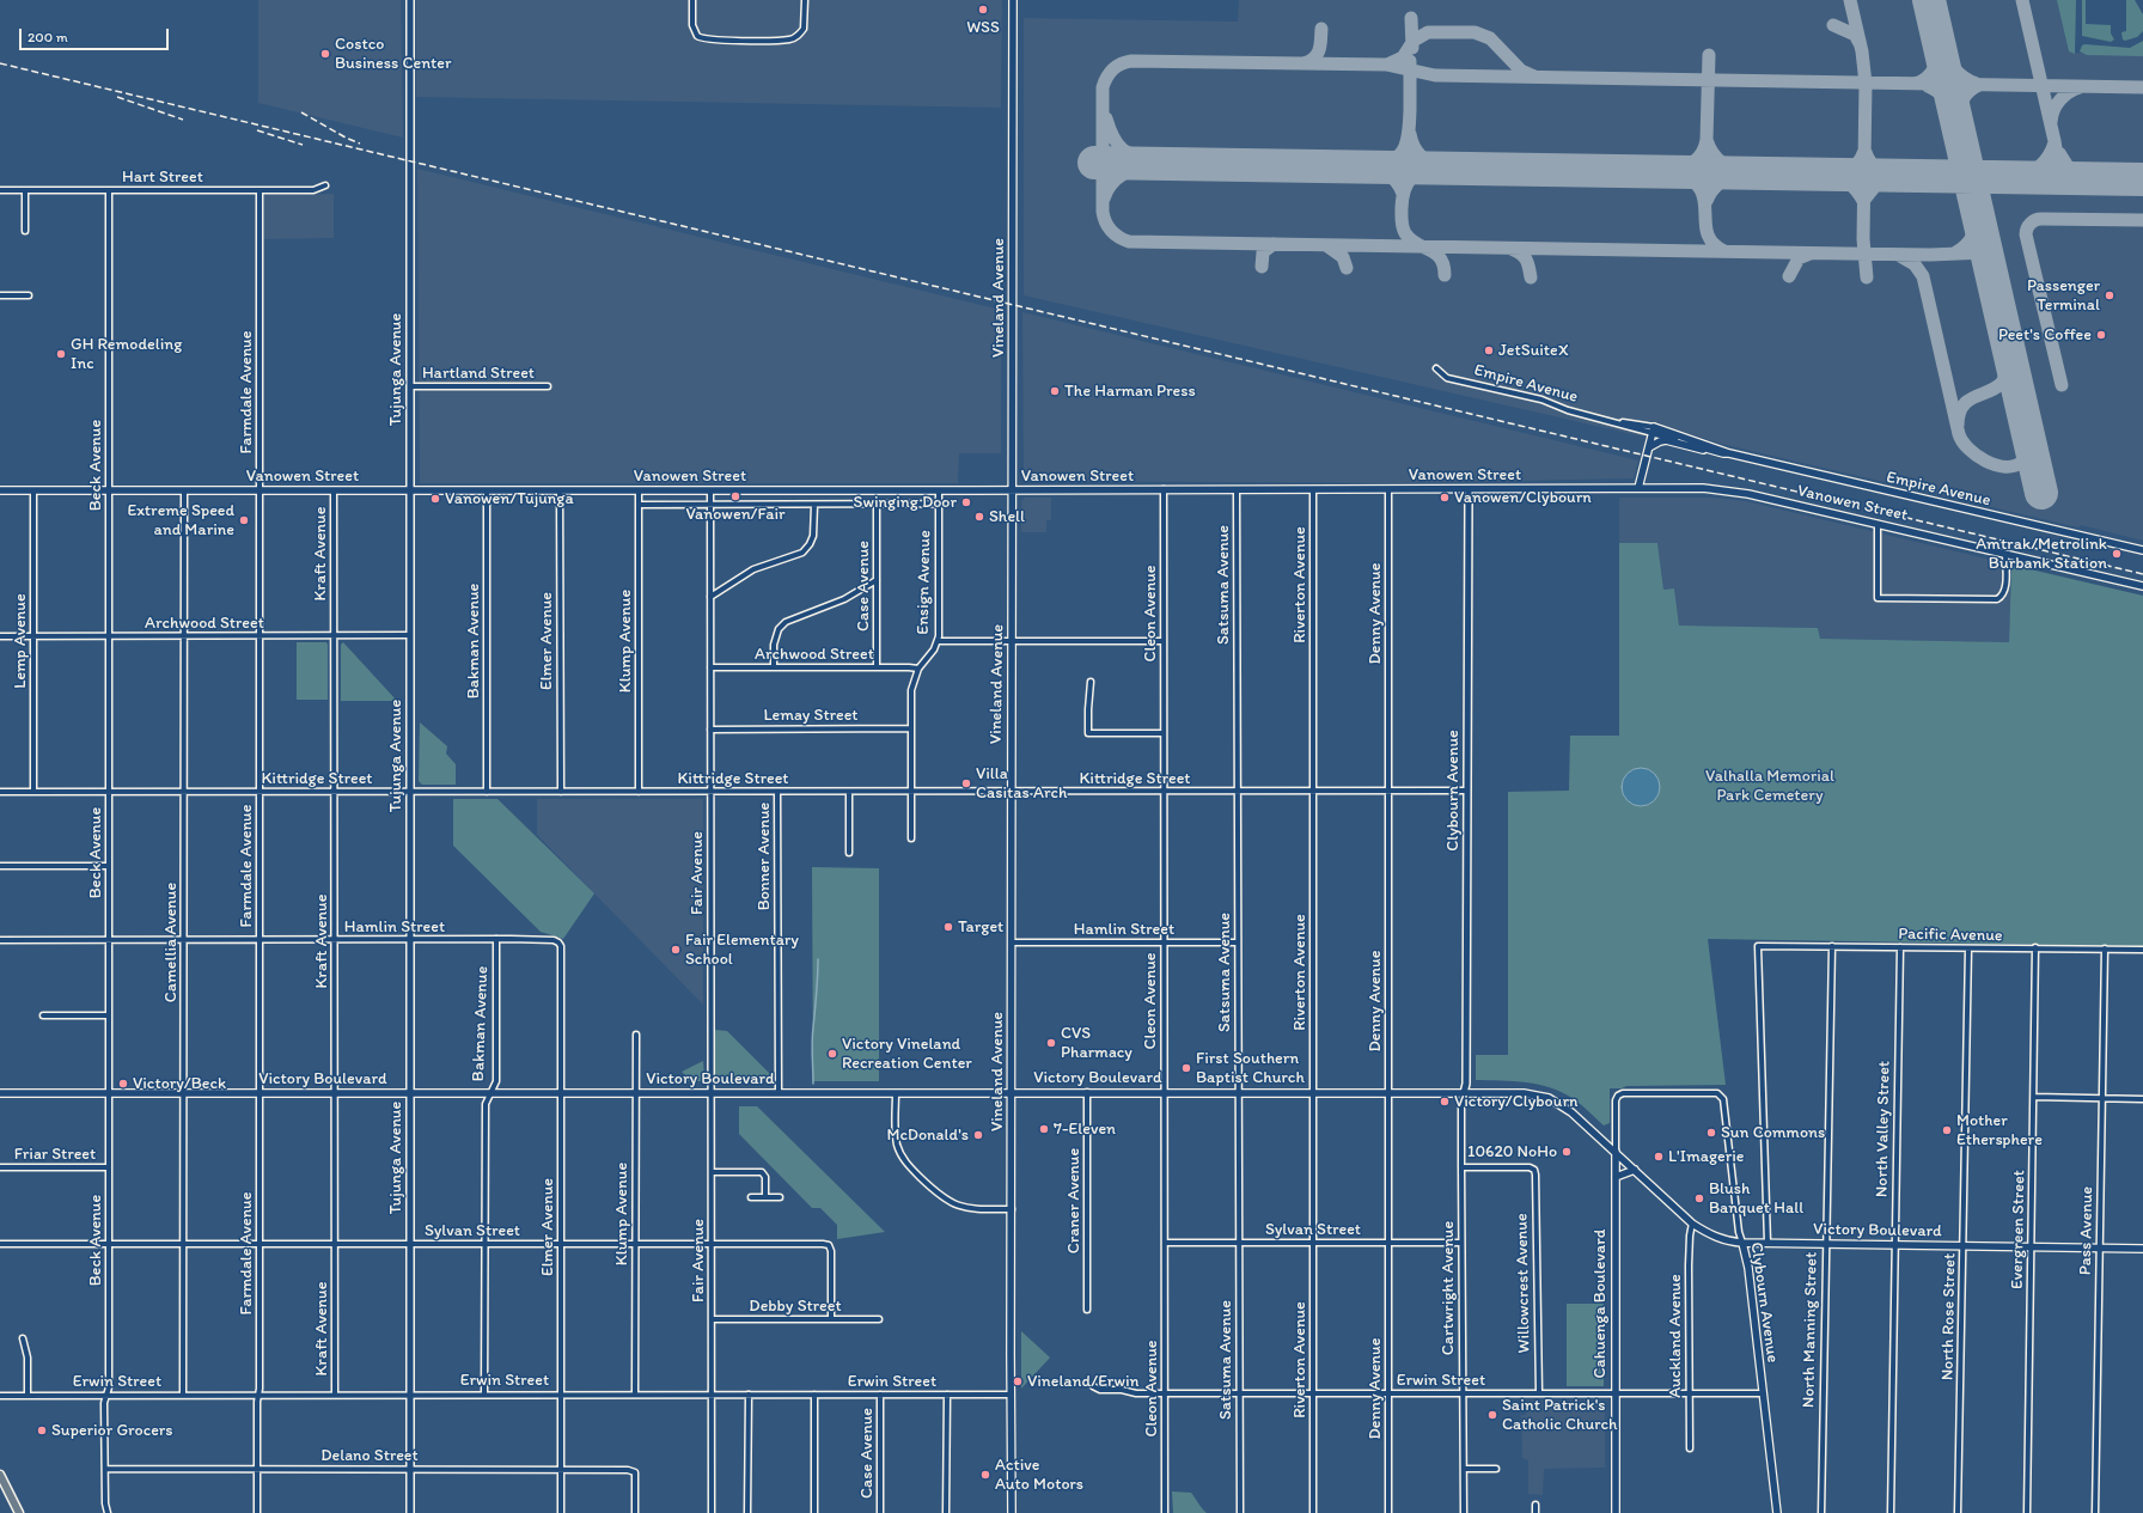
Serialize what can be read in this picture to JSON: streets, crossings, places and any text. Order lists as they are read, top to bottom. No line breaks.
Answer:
{"streets":{"main road":["Vineland Avenue","Empire Avenue","Vanowen Street","Clybourn Avenue","Victory Boulevard","Cahuenga Boulevard"],"street":["Hart Street","Tujunga Avenue","Hartland Street","Farmdale Avenue","Beck Avenue","Kraft Avenue","Ensign Avenue","Satsuma Avenue","Riverton Avenue","Case Avenue","Cleon Avenue","Denny Avenue","Archwood Street","Lemp Avenue","Bakman Avenue","Elmer Avenue","Klump Avenue","Lemay Street","Kittridge Street","Bonner Avenue","Fair Avenue","Hamlin Street","Pacific Avenue","Camellia Avenue","North Valley Street","Friar Street","Craner Avenue","Sylvan Street","Evergreen Street","Pass Avenue","Willowcrest Avenue","Cartwright Avenue","Debby Street","North Rose Street","North Manning Street","Auckland Avenue","Erwin Street","Delano Street"]},"crossings":[["Hart Street","Farmdale Avenue"],["Hart Street","Beck Avenue"],["Vineland Avenue","Vanowen Street"],["Vineland Avenue","Kittridge Street"],["Vineland Avenue","Hamlin Street"],["Vineland Avenue","Victory Boulevard"],["Vineland Avenue","Erwin Street"],["Tujunga Avenue","Hartland Street"],["Tujunga Avenue","Vanowen Street"],["Tujunga Avenue","Archwood Street"],["Tujunga Avenue","Kittridge Street"],["Tujunga Avenue","Hamlin Street"],["Tujunga Avenue","Victory Boulevard"],["Tujunga Avenue","Sylvan Street"],["Tujunga Avenue","Erwin Street"],["Tujunga Avenue","Delano Street"],["Farmdale Avenue","Vanowen Street"],["Farmdale Avenue","Archwood Street"],["Farmdale Avenue","Kittridge Street"],["Farmdale Avenue","Hamlin Street"],["Farmdale Avenue","Victory Boulevard"],["Farmdale Avenue","Sylvan Street"],["Farmdale Avenue","Erwin Street"],["Farmdale Avenue","Delano Street"],["Beck Avenue","Vanowen Street"],["Beck Avenue","Archwood Street"],["Beck Avenue","Kittridge Street"],["Beck Avenue","Hamlin Street"],["Beck Avenue","Victory Boulevard"],["Beck Avenue","Friar Street"],["Beck Avenue","Sylvan Street"],["Beck Avenue","Erwin Street"],["Beck Avenue","Delano Street"],["Vanowen Street","Kraft Avenue"],["Vanowen Street","Ensign Avenue"],["Vanowen Street","Satsuma Avenue"],["Vanowen Street","Riverton Avenue"],["Vanowen Street","Case Avenue"],["Vanowen Street","Cleon Avenue"],["Vanowen Street","Denny Avenue"],["Vanowen Street","Lemp Avenue"],["Vanowen Street","Bakman Avenue"],["Vanowen Street","Elmer Avenue"],["Vanowen Street","Klump Avenue"],["Vanowen Street","Clybourn Avenue"],["Vanowen Street","Fair Avenue"],["Vanowen Street","Camellia Avenue"],["Kraft Avenue","Archwood Street"],["Kraft Avenue","Kittridge Street"],["Kraft Avenue","Hamlin Street"],["Kraft Avenue","Victory Boulevard"],["Kraft Avenue","Sylvan Street"],["Kraft Avenue","Erwin Street"],["Ensign Avenue","Archwood Street"],["Ensign Avenue","Lemay Street"],["Ensign Avenue","Kittridge Street"],["Satsuma Avenue","Kittridge Street"],["Satsuma Avenue","Hamlin Street"],["Satsuma Avenue","Victory Boulevard"],["Satsuma Avenue","Sylvan Street"],["Satsuma Avenue","Erwin Street"],["Riverton Avenue","Kittridge Street"],["Riverton Avenue","Victory Boulevard"],["Riverton Avenue","Sylvan Street"],["Riverton Avenue","Erwin Street"],["Case Avenue","Archwood Street"],["Case Avenue","Erwin Street"],["Cleon Avenue","Kittridge Street"],["Cleon Avenue","Hamlin Street"],["Cleon Avenue","Victory Boulevard"],["Cleon Avenue","Sylvan Street"],["Cleon Avenue","Erwin Street"],["Denny Avenue","Kittridge Street"],["Denny Avenue","Victory Boulevard"],["Denny Avenue","Sylvan Street"],["Denny Avenue","Erwin Street"],["Archwood Street","Lemp Avenue"],["Archwood Street","Fair Avenue"],["Archwood Street","Camellia Avenue"],["Lemp Avenue","Kittridge Street"],["Bakman Avenue","Kittridge Street"],["Bakman Avenue","Hamlin Street"],["Bakman Avenue","Victory Boulevard"],["Bakman Avenue","Sylvan Street"],["Bakman Avenue","Erwin Street"],["Elmer Avenue","Kittridge Street"],["Elmer Avenue","Hamlin Street"],["Elmer Avenue","Victory Boulevard"],["Elmer Avenue","Sylvan Street"],["Elmer Avenue","Erwin Street"],["Elmer Avenue","Delano Street"],["Klump Avenue","Kittridge Street"],["Klump Avenue","Victory Boulevard"],["Klump Avenue","Sylvan Street"],["Klump Avenue","Erwin Street"],["Lemay Street","Fair Avenue"],["Kittridge Street","Clybourn Avenue"],["Kittridge Street","Bonner Avenue"],["Kittridge Street","Fair Avenue"],["Kittridge Street","Camellia Avenue"],["Clybourn Avenue","Victory Boulevard"],["Clybourn Avenue","Cartwright Avenue"],["Clybourn Avenue","Cahuenga Boulevard"],["Clybourn Avenue","Erwin Street"],["Bonner Avenue","Victory Boulevard"],["Fair Avenue","Victory Boulevard"],["Fair Avenue","Sylvan Street"],["Fair Avenue","Debby Street"],["Fair Avenue","Erwin Street"],["Hamlin Street","Camellia Avenue"],["Pacific Avenue","Victory Boulevard"],["Pacific Avenue","North Valley Street"],["Pacific Avenue","Evergreen Street"],["Pacific Avenue","Pass Avenue"],["Pacific Avenue","North Rose Street"],["Pacific Avenue","North Manning Street"],["Camellia Avenue","Victory Boulevard"],["Camellia Avenue","Sylvan Street"],["Camellia Avenue","Erwin Street"],["Victory Boulevard","North Valley Street"],["Victory Boulevard","Craner Avenue"],["Victory Boulevard","Evergreen Street"],["Victory Boulevard","Pass Avenue"],["Victory Boulevard","Cartwright Avenue"],["Victory Boulevard","Cahuenga Boulevard"],["Victory Boulevard","North Rose Street"],["Victory Boulevard","North Manning Street"],["Victory Boulevard","Auckland Avenue"],["Sylvan Street","Cartwright Avenue"],["Sylvan Street","Debby Street"],["Willowcrest Avenue","Cartwright Avenue"],["Willowcrest Avenue","Erwin Street"],["Cartwright Avenue","Erwin Street"],["Cahuenga Boulevard","Erwin Street"],["Auckland Avenue","Erwin Street"]],"parks":["Valhalla Memorial Park Cemetery"],"places":["WSS","Costco Business Center","Passenger Terminal","Peet's Coffee","JetSuiteX","GH Remodeling Inc","The Harman Press","Vanowen/Fair","Vanowen/Clybourn","Vanowen/Tujunga","Swinging Door","Shell","Extreme Speed and Marine","Amtrak/Metrolink Burbank Station","Villa Casitas Arch","Target","Fair Elementary School","CVS Pharmacy","Victory Vineland Recreation Center","First Southern Baptist Church","Victory/Beck","Victory/Clybourn","7-Eleven","Mother Ethersphere","Sun Commons","McDonald's","10620 NoHo","L'Imagerie","Blush Banquet Hall","Vineland/Erwin","Saint Patrick's Catholic Church","Superior Grocers","Active Auto Motors"],"scale_bar":"200 m"}
